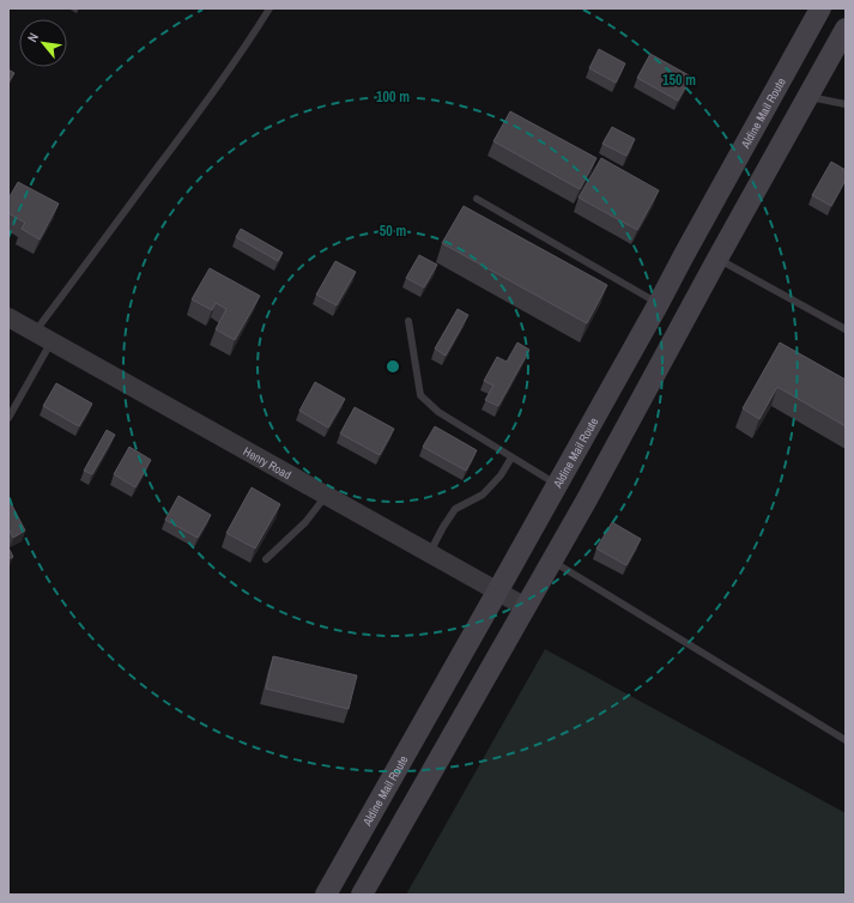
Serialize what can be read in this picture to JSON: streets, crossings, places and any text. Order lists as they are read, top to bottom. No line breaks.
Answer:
{"streets":{"main road":["Aldine Mail Route"],"street":["Henry Road"]},"crossings":[["Aldine Mail Route","Henry Road"]],"north":"top left","rings":["150 m","100 m","50 m"]}
